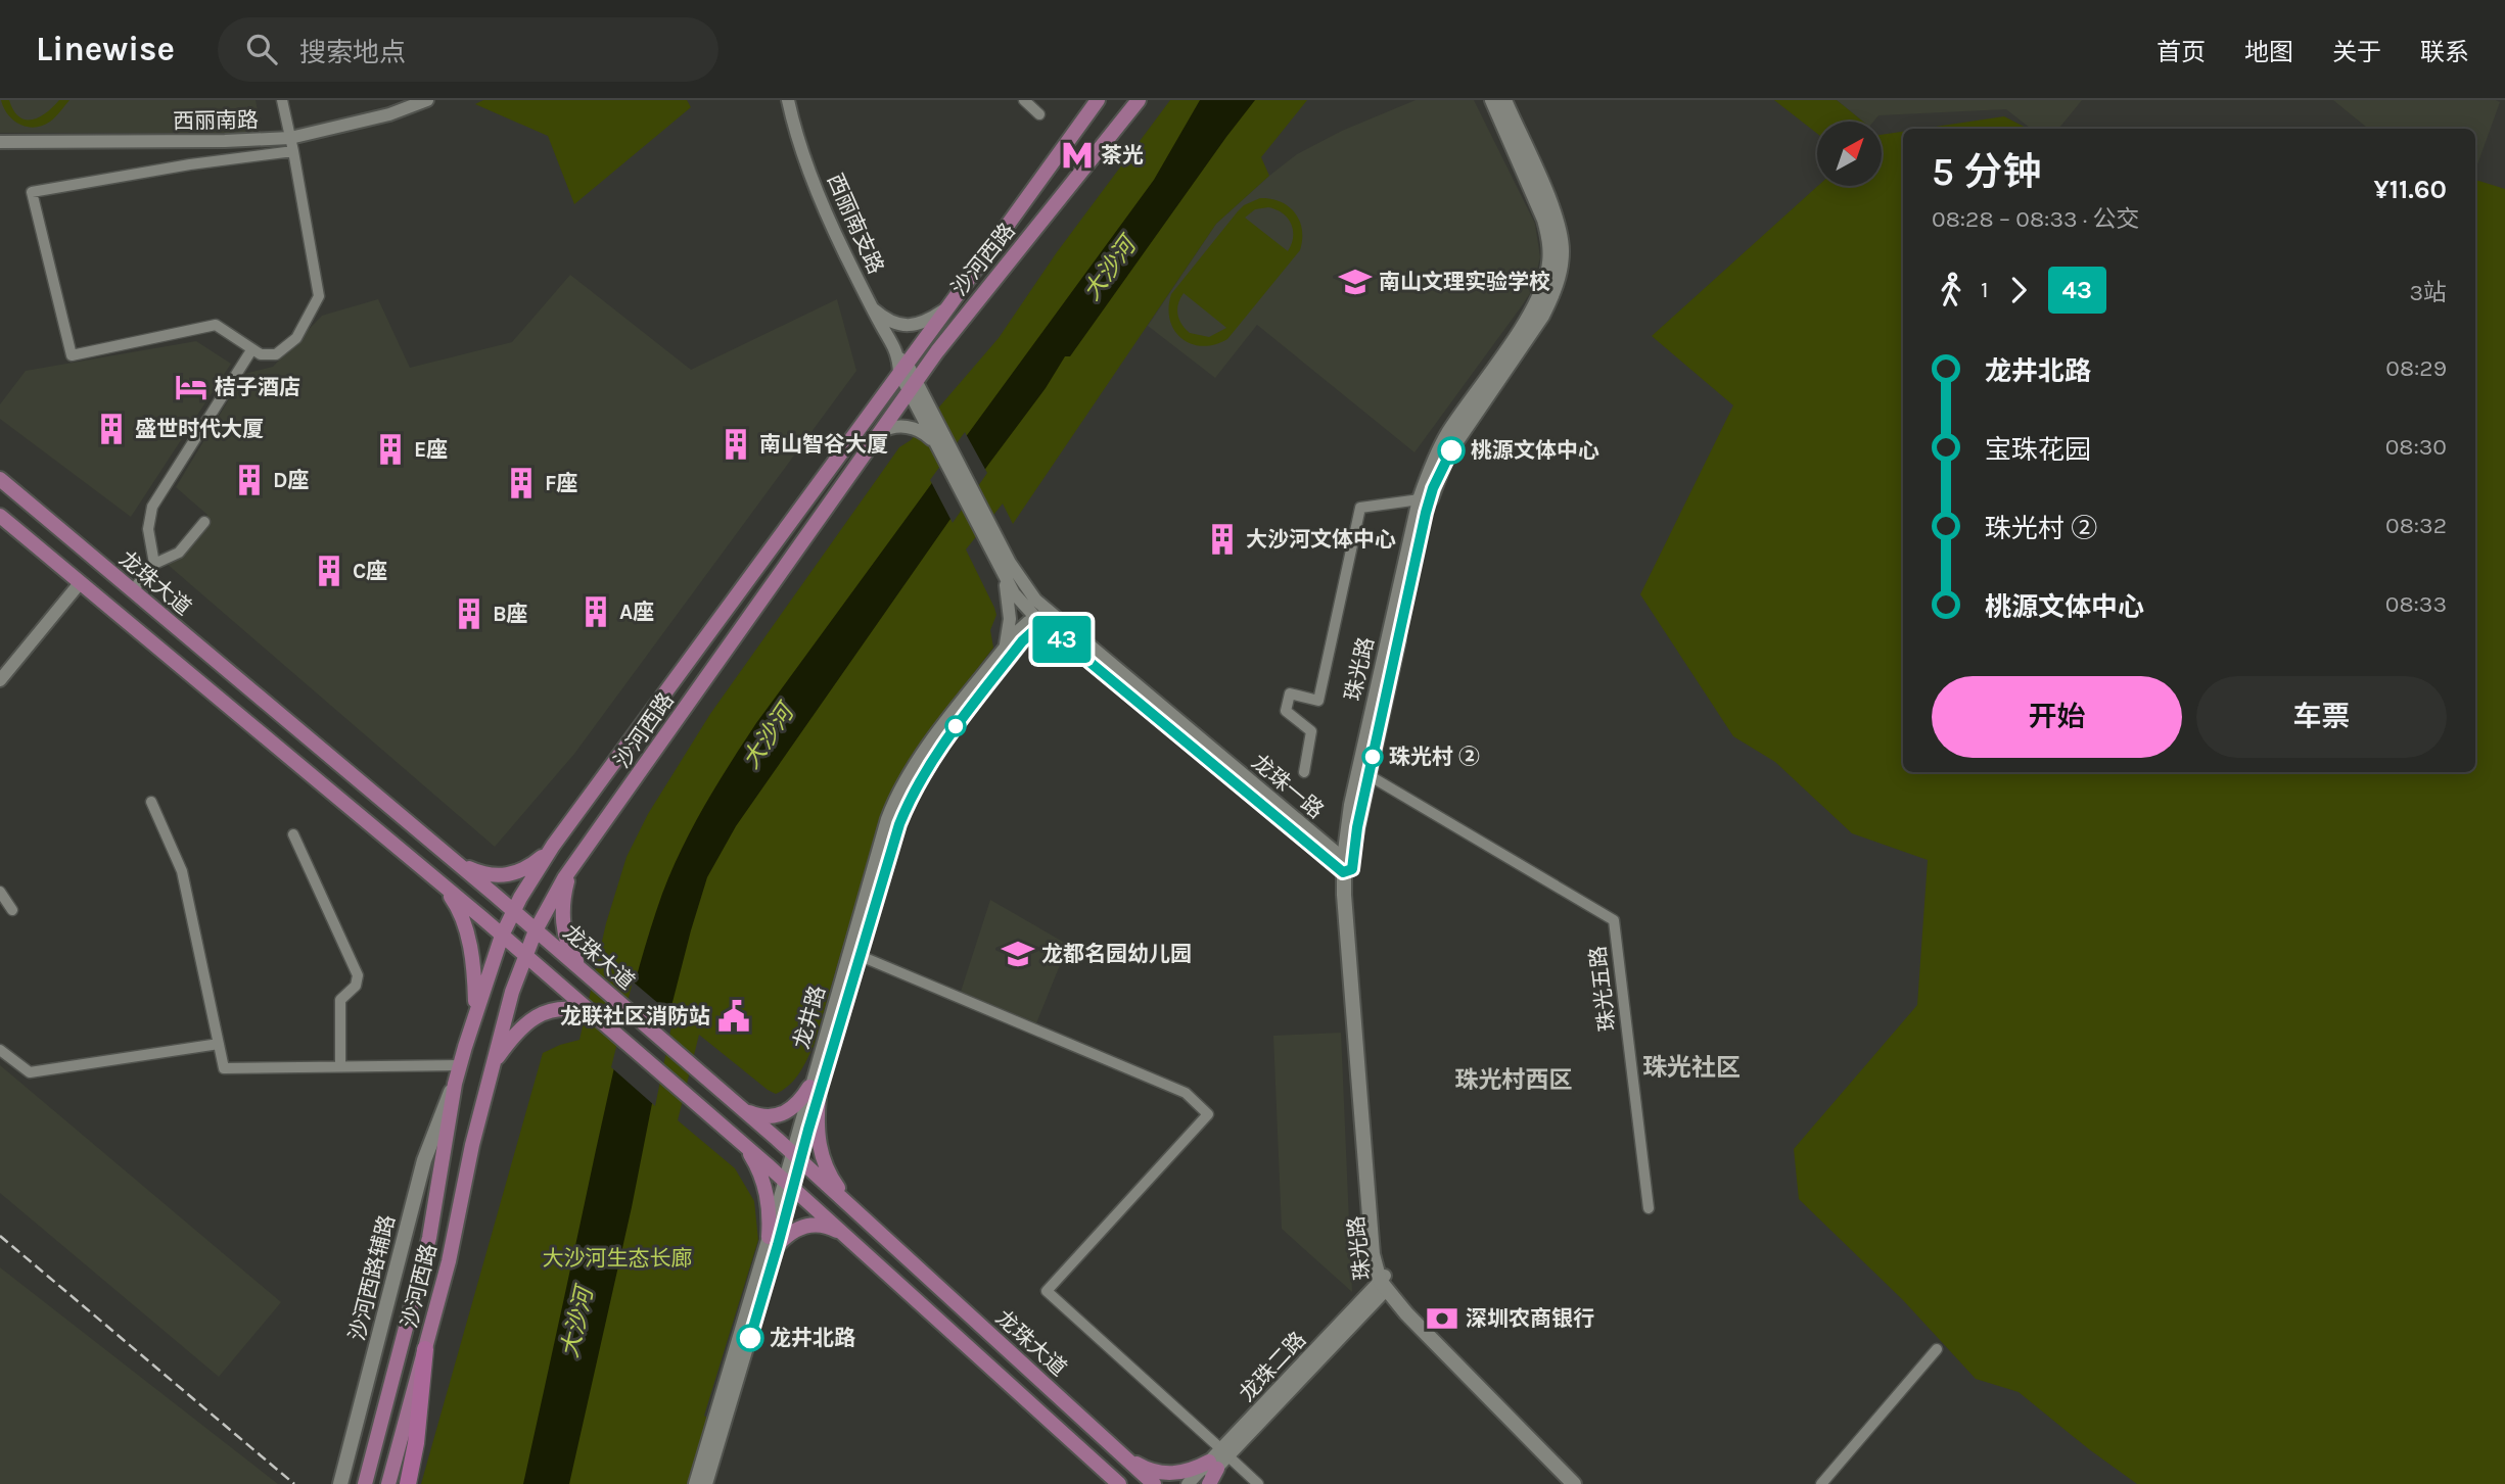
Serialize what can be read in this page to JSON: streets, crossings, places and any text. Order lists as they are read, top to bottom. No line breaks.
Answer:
{"streets":{"main road":["沙河西路","龙珠大道","珠光路","沙河西路辅路"],"street":["西丽南路","西丽南支路","龙珠一路","珠光五路","龙井路","龙珠二路"]},"crossings":[["西丽南支路","沙河西路"],["西丽南支路","龙珠一路"],["沙河西路","龙珠大道"],["沙河西路","龙珠一路"],["沙河西路","沙河西路辅路"],["龙珠大道","龙井路"],["珠光路","龙珠一路"],["珠光路","珠光五路"],["珠光路","龙珠二路"],["龙珠一路","龙井路"]],"districts":["珠光社区","珠光村西区"],"water":["大沙河"],"parks":["大沙河生态长廊"],"places":{"metro station":["茶光"],"school or university":["南山文理实验学校","龙都名园幼儿园"],"hotel":["桔子酒店"],"building":["盛世时代大厦","南山智谷大厦","E座","D座","F座","大沙河文体中心","C座","A座","B座"],"other":["桃源文体中心","珠光村 ②","龙井北路"],"public building":["龙联社区消防站"],"bank":["深圳农商银行"]},"lines":["bus line 43"],"north":"top right","page":{"header":"Linewise","search":"搜索地点","nav":["首页","地图","关于","联系"],"on_map":"43","heading":["5 分钟","08:28 – 08:33 · 公交","¥11.60"],"legs":["1","43","3站"],"list":[{"name":"龙井北路","value":"08:29"},{"name":"宝珠花园","value":"08:30"},{"name":"珠光村 ②","value":"08:32"},{"name":"桃源文体中心","value":"08:33"}],"buttons":["开始","车票"]}}
